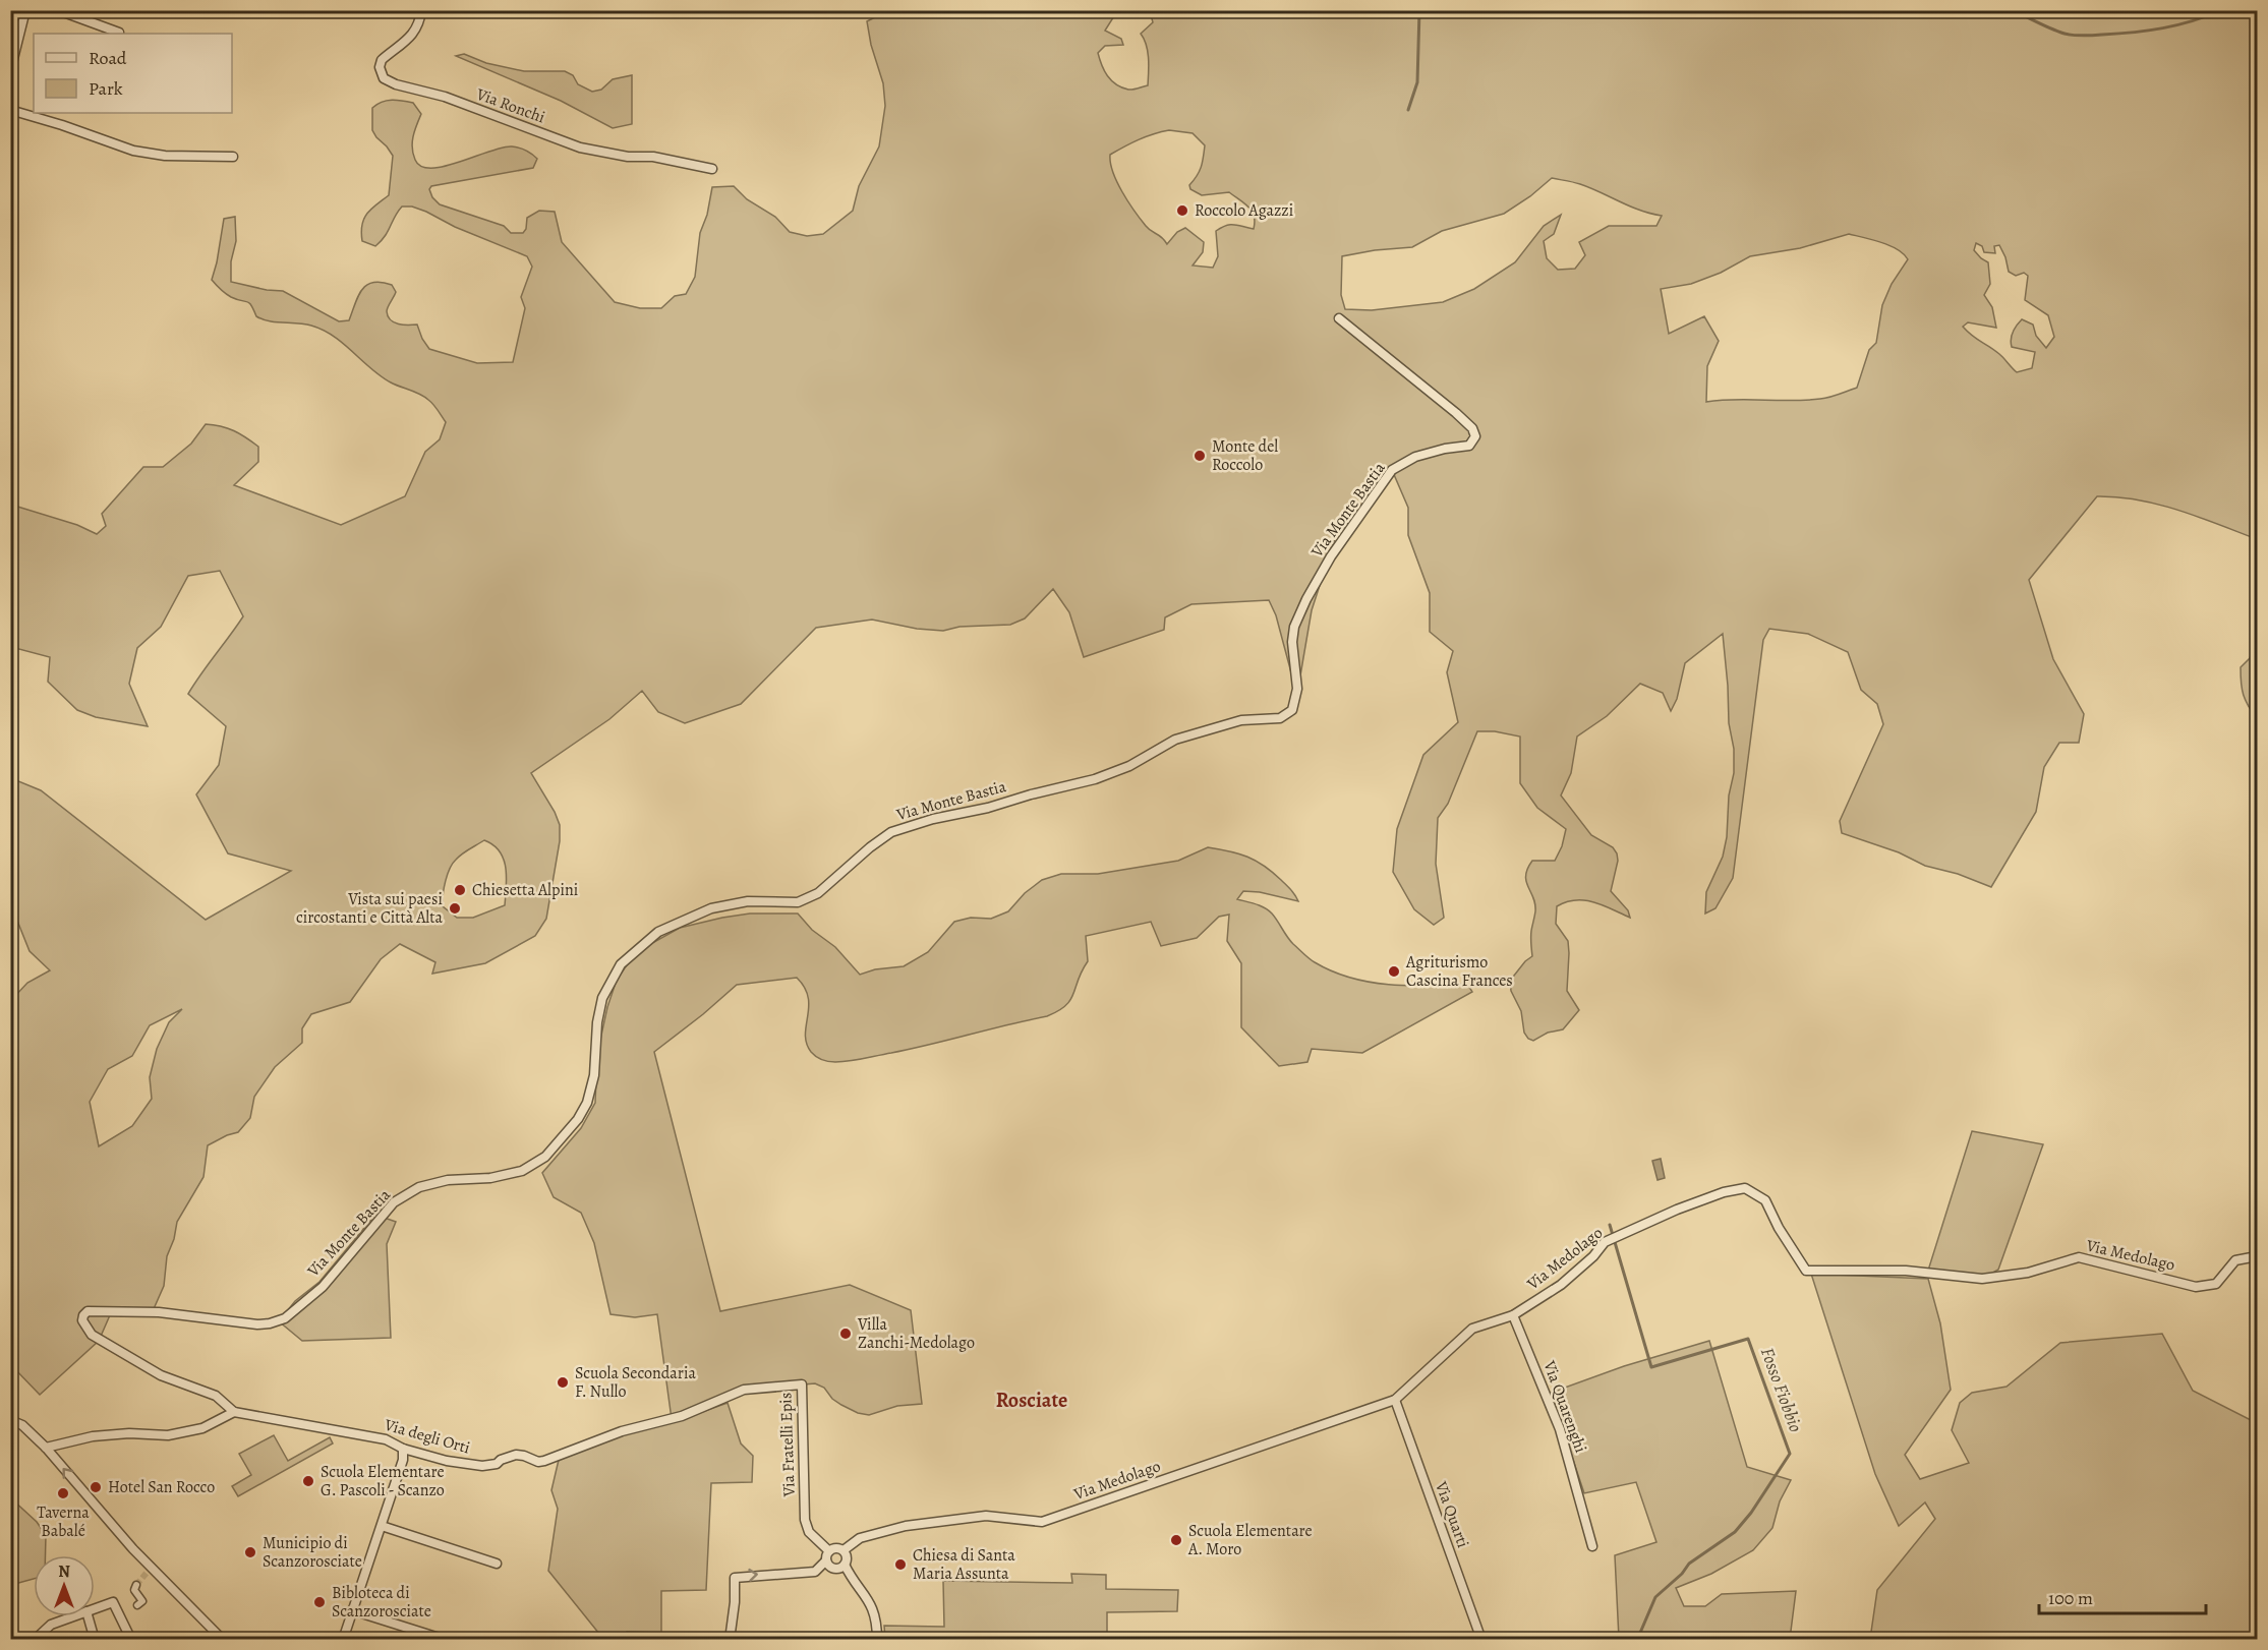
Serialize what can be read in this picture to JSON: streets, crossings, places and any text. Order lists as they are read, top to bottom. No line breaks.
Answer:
{"streets":{"street":["Via Ronchi","Via Monte Bastia","Via Medolago","Via Quarenghi","Via degli Orti","Via Fratelli Epis","Via Quarti"]},"crossings":[["Via Monte Bastia","Via degli Orti"],["Via Medolago","Via Quarenghi"],["Via Medolago","Via Fratelli Epis"],["Via Medolago","Via Quarti"],["Via degli Orti","Via Fratelli Epis"]],"districts":["Rosciate"],"water":["Fosso Fiobbio"],"places":["Roccolo Agazzi","Monte del Roccolo","Chiesetta Alpini","Vista sui paesi circostanti e Città Alta","Agriturismo Cascina Frances","Villa Zanchi-Medolago","Scuola Secondaria F. Nullo","Scuola Elementare G. Pascoli - Scanzo","Hotel San Rocco","Taverna Babalé","Scuola Elementare A. Moro","Municipio di Scanzorosciate","Chiesa di Santa Maria Assunta","Bibloteca di Scanzorosciate"],"legend":["Road","Park"],"scale_bar":"100 m","north":"top"}
